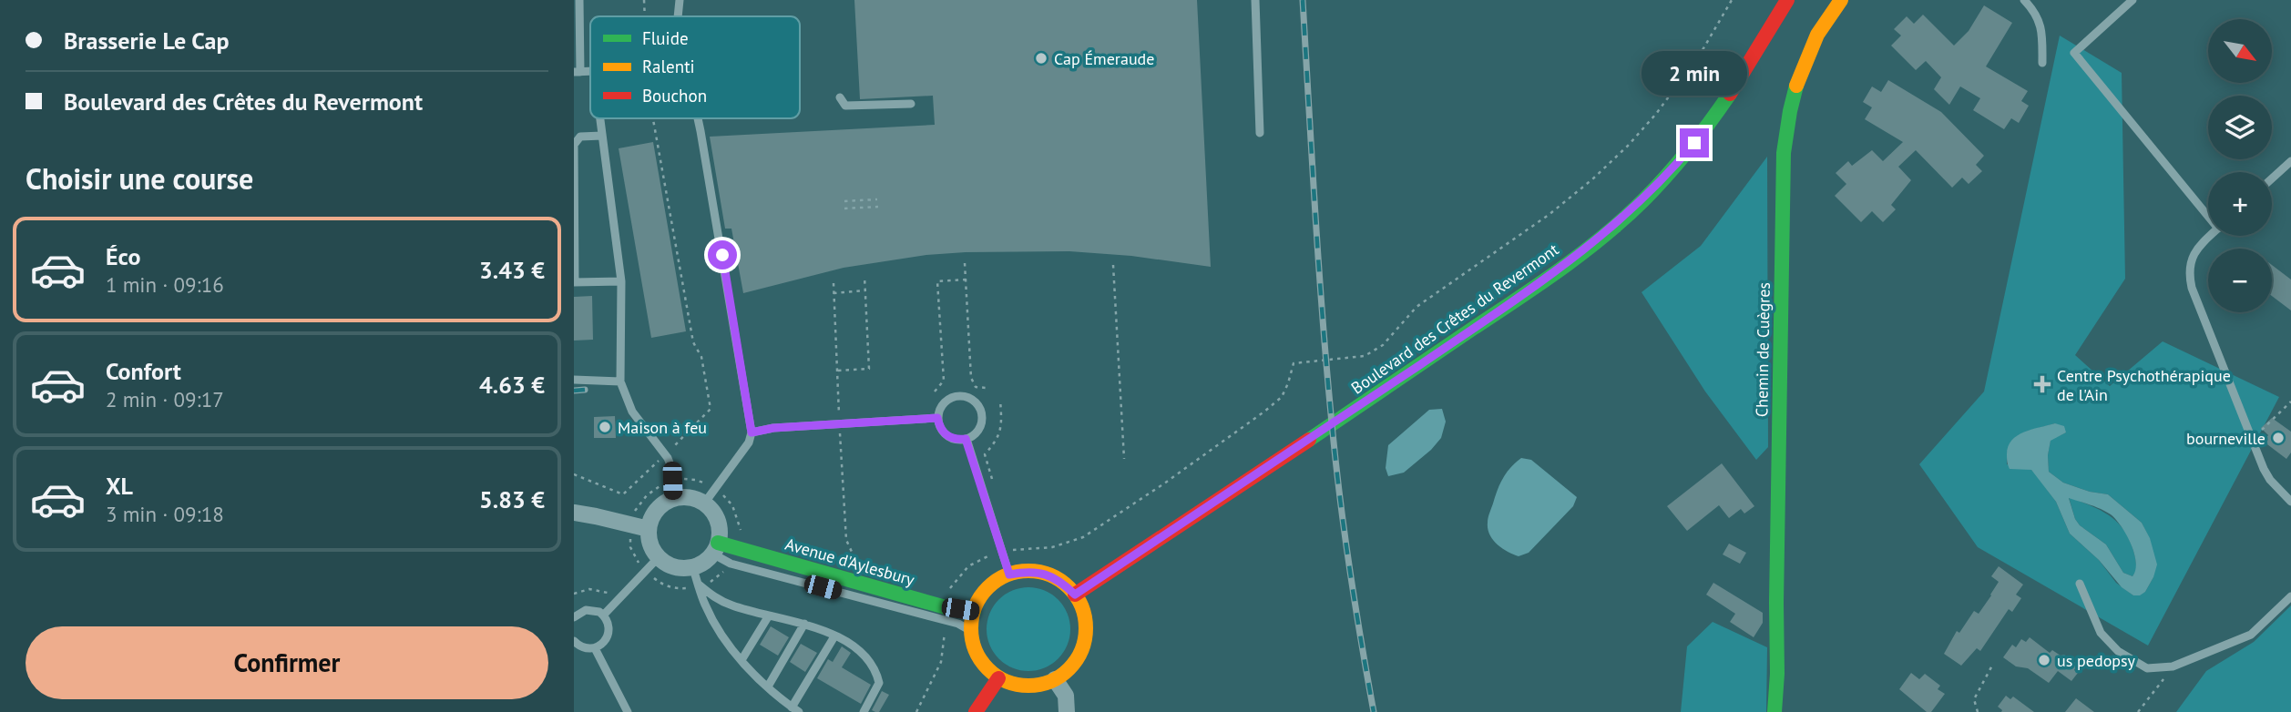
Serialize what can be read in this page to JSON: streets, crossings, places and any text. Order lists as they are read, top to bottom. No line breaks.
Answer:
{"streets":{"main road":["Boulevard des Crêtes du Revermont","Chemin de Cuègres","Avenue d'Aylesbury"]},"crossings":[["Boulevard des Crêtes du Revermont","Avenue d'Aylesbury"]],"places":{"other":["Cap Émeraude","Maison à feu","bourneville","us pedopsy"],"health":["Centre Psychothérapique de l'Ain"]},"legend":["Fluide","Ralenti","Bouchon"],"north":"bottom right","page":{"banner":["Brasserie Le Cap","Boulevard des Crêtes du Revermont"],"map_buttons":["+","−"],"bubble":"2 min","heading":"Choisir une course","list":[{"name":"Éco","note":"1 min · 09:16","value":"3.43 €"},{"name":"Confort","note":"2 min · 09:17","value":"4.63 €"},{"name":"XL","note":"3 min · 09:18","value":"5.83 €"}],"buttons":"Confirmer"}}
